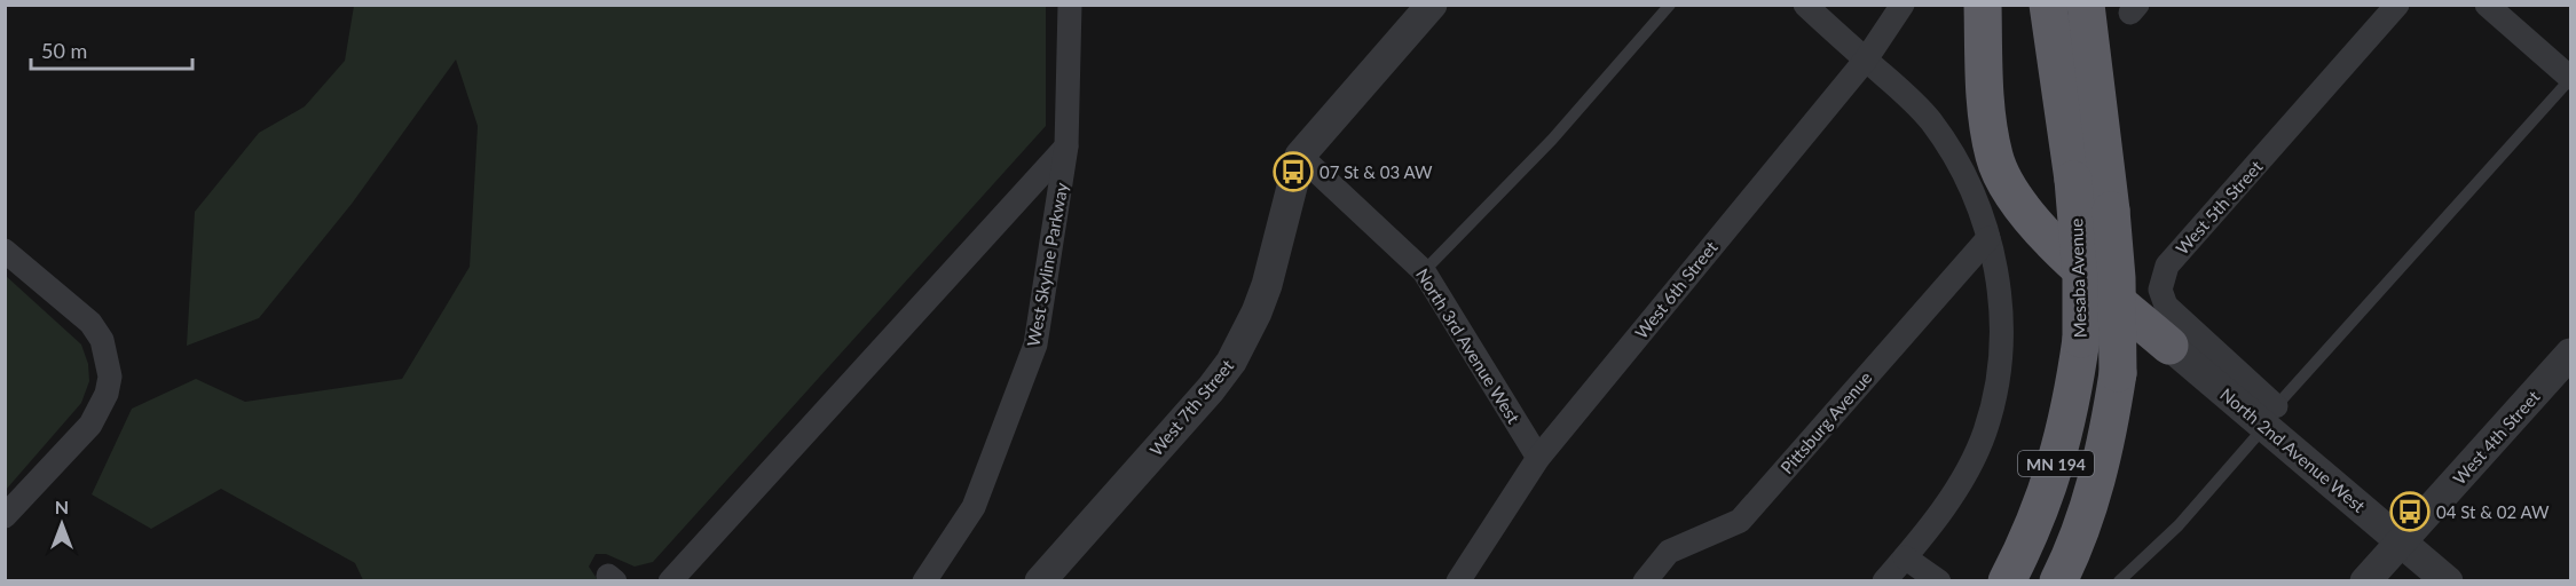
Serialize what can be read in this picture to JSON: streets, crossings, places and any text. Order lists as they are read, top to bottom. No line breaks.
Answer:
{"streets":{"highway":["Mesaba Avenue","MN 194"],"street":["West 5th Street","West Skyline Parkway","West 6th Street","North 3rd Avenue West","West 7th Street","Pittsburg Avenue","West 4th Street","North 2nd Avenue West"]},"crossings":[["West 5th Street","North 2nd Avenue West"],["West 6th Street","North 3rd Avenue West"],["North 3rd Avenue West","West 7th Street"],["West 4th Street","North 2nd Avenue West"]],"places":{"bus stop":["07 St & 03 AW","04 St & 02 AW"]},"scale_bar":"50 m","north":"top"}
